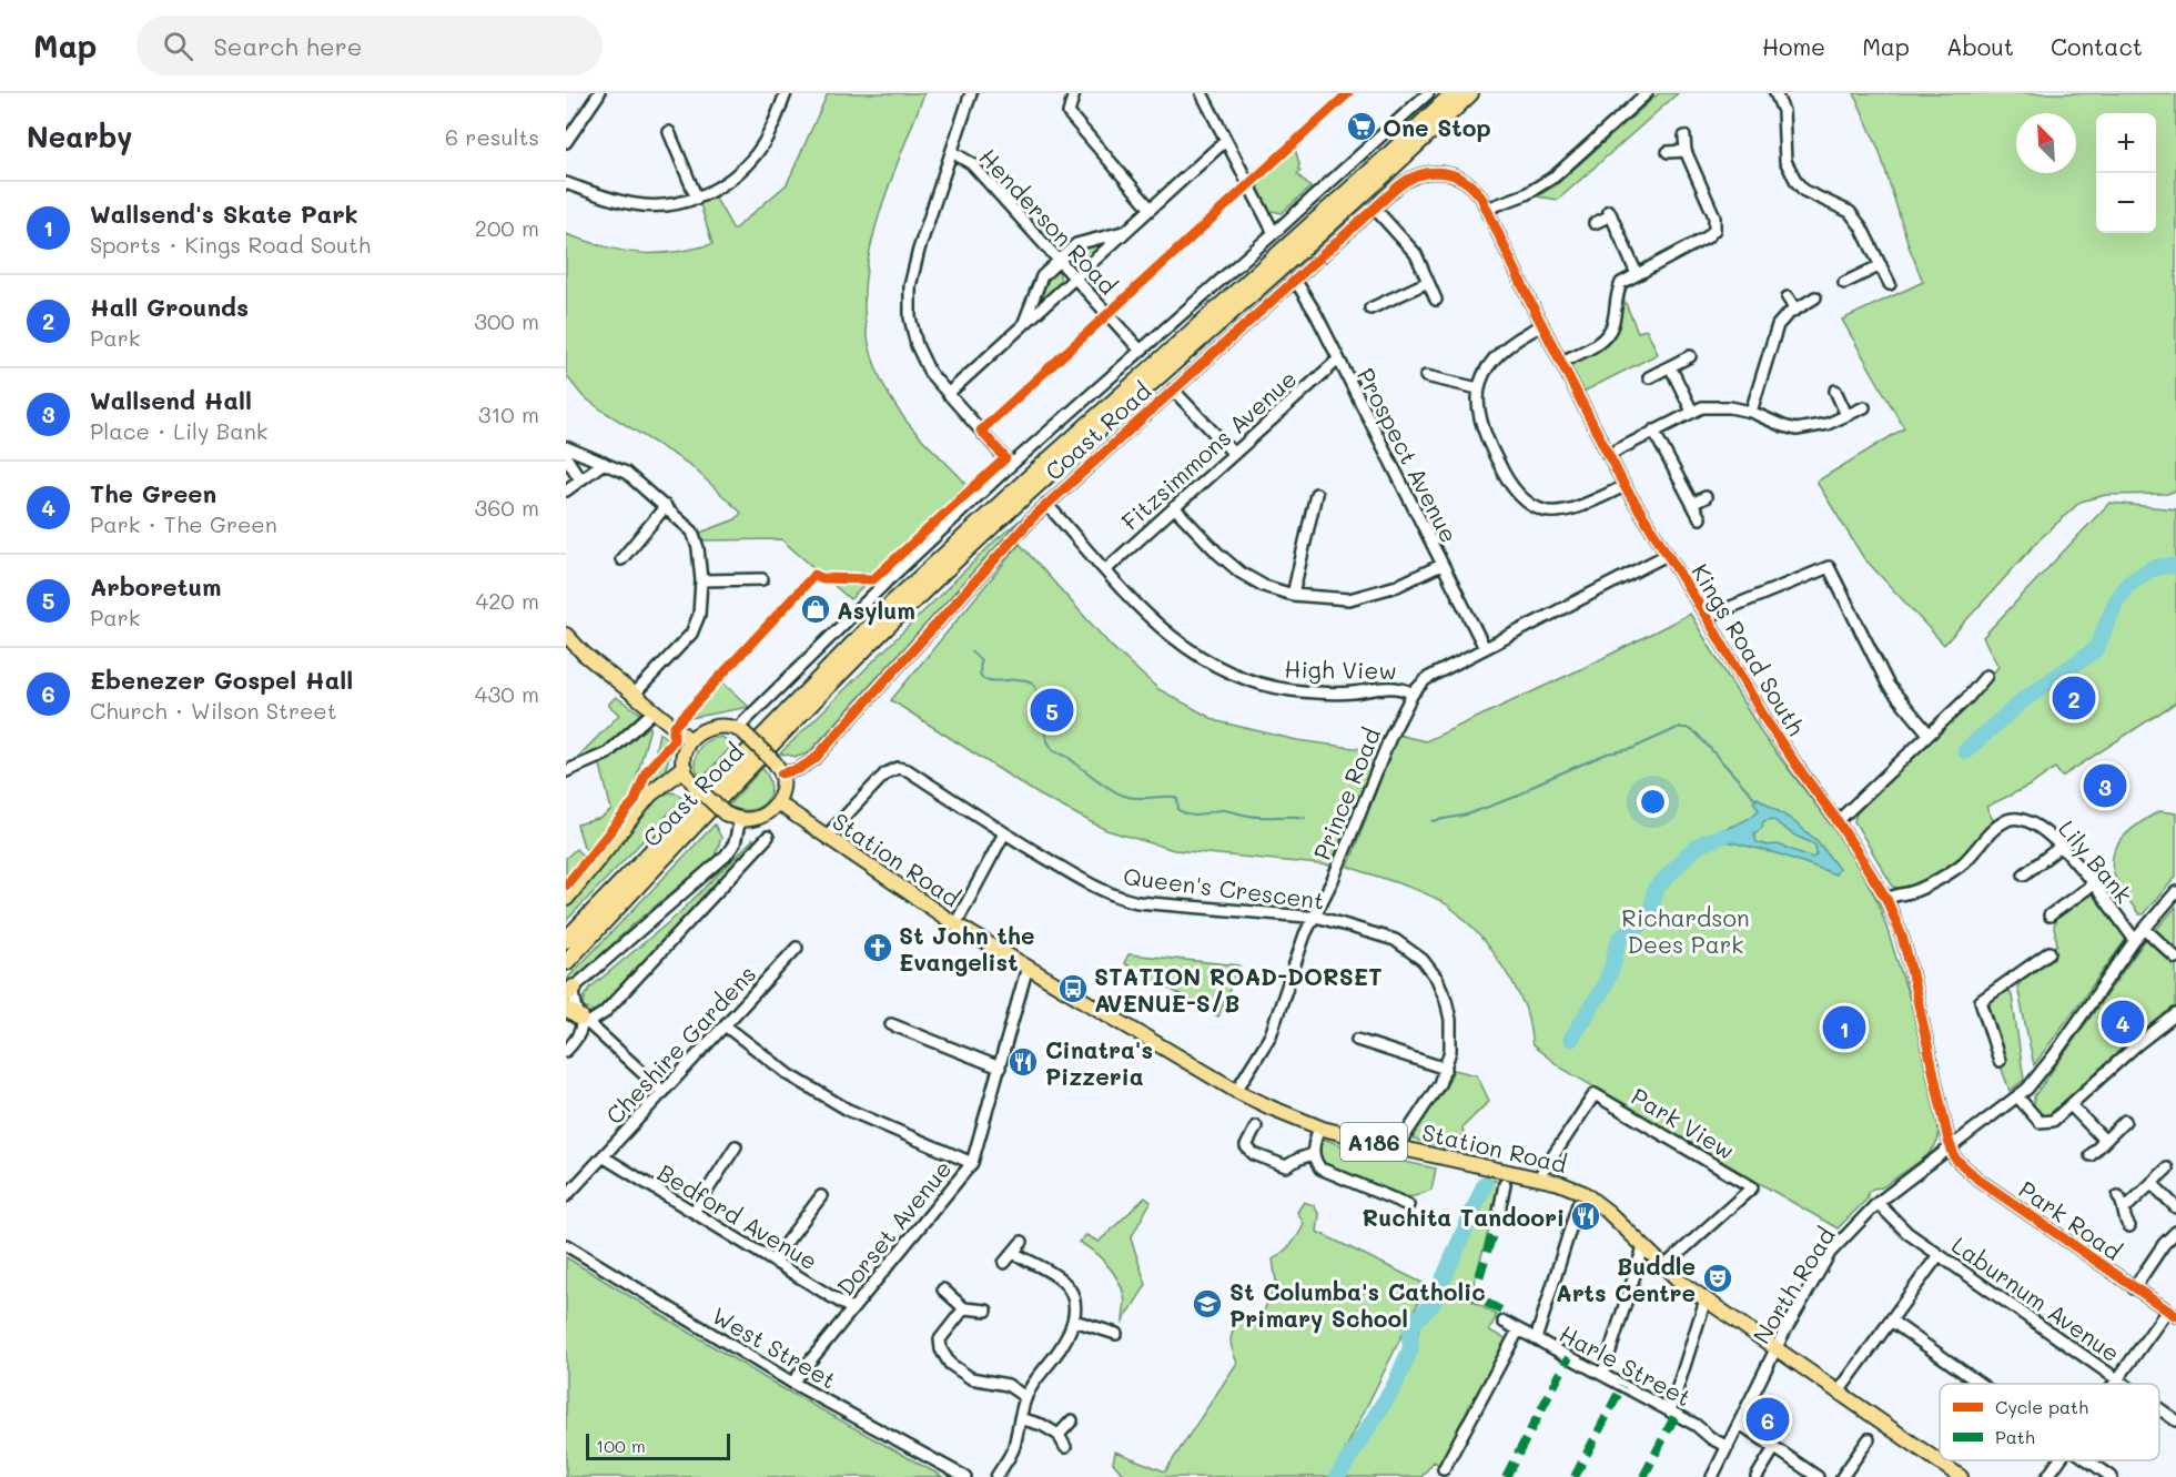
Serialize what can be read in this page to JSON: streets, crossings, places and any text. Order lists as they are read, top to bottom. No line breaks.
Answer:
{"streets":{"highway":["Coast Road"],"main road":["Station Road","A186"],"street":["Henderson Road","Fitzsimmons Avenue","Prospect Avenue","Kings Road South","High View","Prince Road","Lily Bank","Queen's Crescent","Cheshire Gardens","Park View","Bedford Avenue","Park Road","Dorset Avenue","North Road","Laburnum Avenue","West Street","Harle Street"]},"crossings":[["Henderson Road","Coast Road"],["Coast Road","Prospect Avenue"],["Coast Road","Kings Road South"],["Coast Road","High View"],["Coast Road","Station Road"],["Fitzsimmons Avenue","Prospect Avenue"],["Fitzsimmons Avenue","High View"],["Prospect Avenue","High View"],["Kings Road South","High View"],["Kings Road South","Lily Bank"],["Kings Road South","Park Road"],["Kings Road South","North Road"],["High View","Prince Road"],["Prince Road","Station Road"],["Prince Road","Queen's Crescent"],["Station Road","Queen's Crescent"],["Station Road","Park View"],["Station Road","Dorset Avenue"],["Station Road","North Road"],["Lily Bank","North Road"],["Cheshire Gardens","Bedford Avenue"],["Bedford Avenue","Dorset Avenue"],["Park Road","North Road"],["Dorset Avenue","West Street"],["North Road","Laburnum Avenue"],["North Road","Harle Street"]],"parks":["Richardson Dees Park"],"places":{"supermarket":["One Stop"],"shop":["Asylum"],"church":["St John the Evangelist"],"bus stop":["STATION ROAD-DORSET AVENUE-S/B"],"restaurant":["Cinatra's Pizzeria","Ruchita Tandoori"],"theatre":["Buddle Arts Centre"],"school or university":["St Columba's Catholic Primary School"]},"legend":["Cycle path","Path"],"scale_bar":"100 m","north":"top left","page":{"header":"Map","search":"Search here","nav":["Home","Map","About","Contact"],"heading":["Nearby","6 results"],"map_buttons":["+","−"],"list":[{"mark":"1","name":"Wallsend's Skate Park","note":"Sports · Kings Road South","value":"200 m"},{"mark":"2","name":"Hall Grounds","note":"Park","value":"300 m"},{"mark":"3","name":"Wallsend Hall","note":"Place · Lily Bank","value":"310 m"},{"mark":"4","name":"The Green","note":"Park · The Green","value":"360 m"},{"mark":"5","name":"Arboretum","note":"Park","value":"420 m"},{"mark":"6","name":"Ebenezer Gospel Hall","note":"Church · Wilson Street","value":"430 m"}],"pins":["2","5","3","4","1","6"],"scale":"100 m"}}
